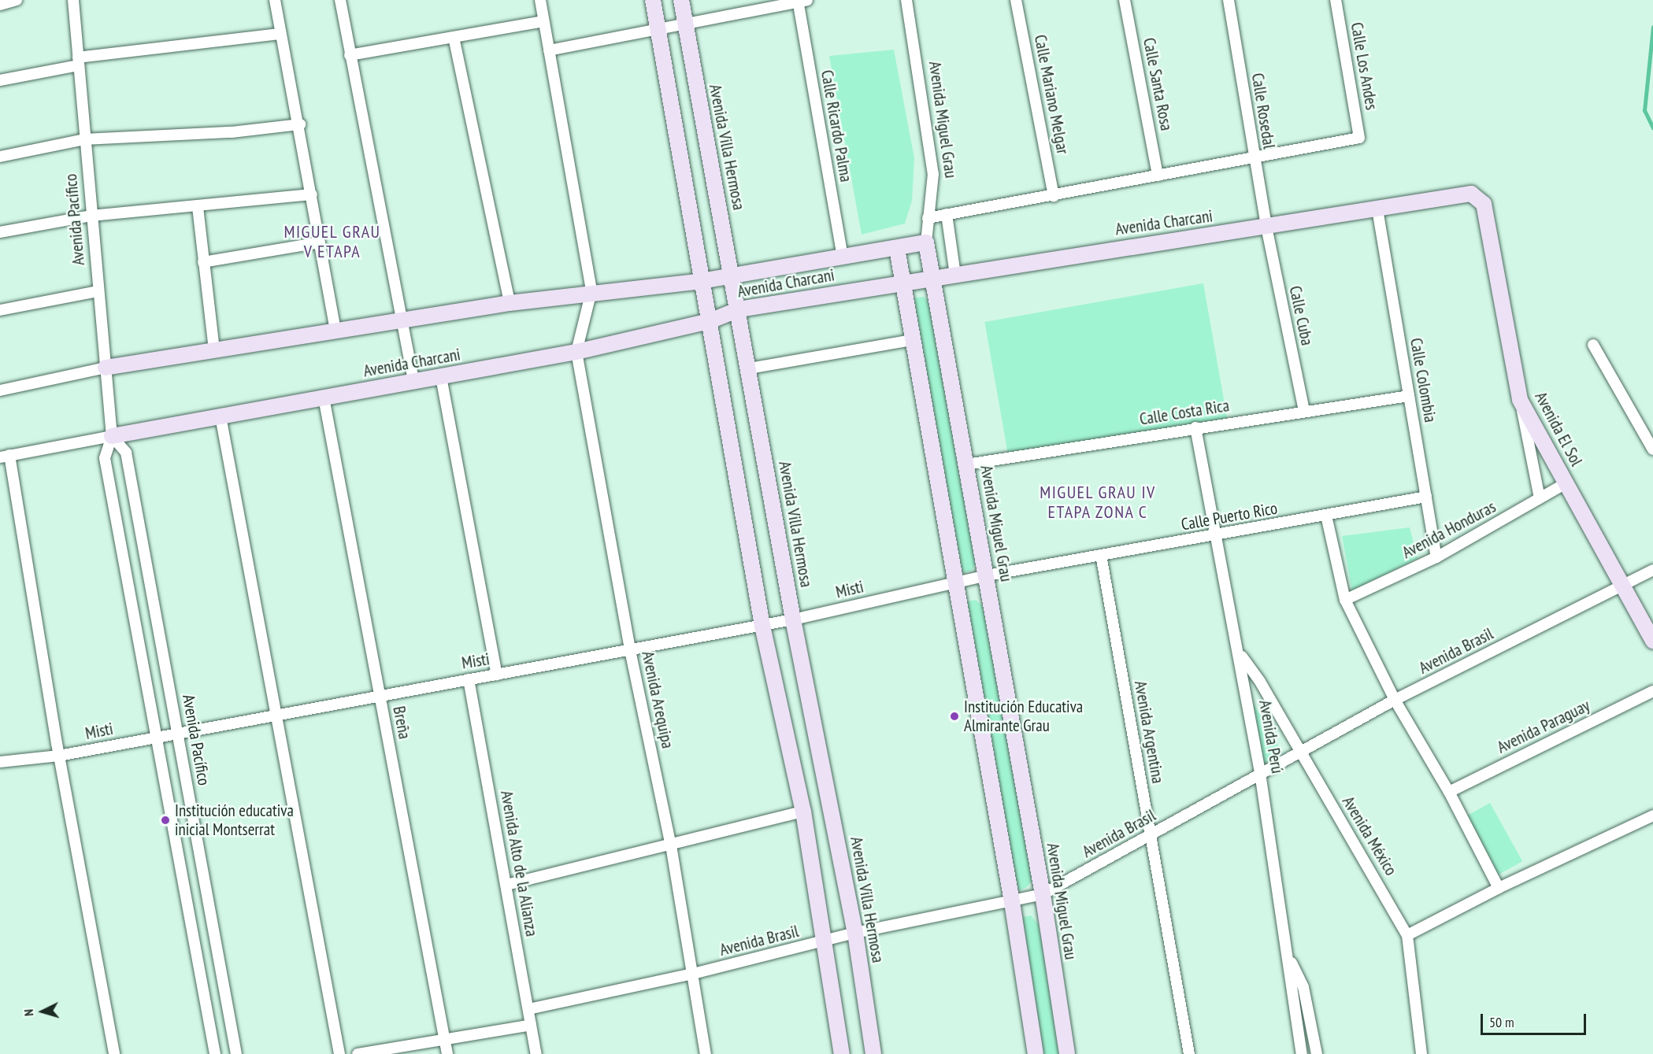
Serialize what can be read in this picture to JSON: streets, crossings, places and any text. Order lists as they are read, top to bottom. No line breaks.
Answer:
{"streets":{"street":["Calle Los Andes","Calle Santa Rosa","Calle Mariano Melgar","Calle Rosedal","Avenida Miguel Grau","Calle Ricardo Palma","Avenida Villa Hermosa","Avenida Pacífico","Avenida Charcani","Calle Cuba","Calle Colombia","Calle Costa Rica","Avenida El Sol","Calle Puerto Rico","Avenida Honduras","Misti","Avenida Brasil","Avenida Arequipa","Breña","Avenida Paraguay","Avenida Argentina","Avenida Perú","Avenida México","Avenida Alto de la Alianza"]},"crossings":[["Calle Los Andes","Calle Rosedal"],["Calle Rosedal","Avenida Charcani"],["Calle Rosedal","Calle Cuba"],["Avenida Miguel Grau","Avenida Charcani"],["Avenida Miguel Grau","Calle Costa Rica"],["Avenida Miguel Grau","Calle Puerto Rico"],["Avenida Miguel Grau","Avenida Brasil"],["Calle Ricardo Palma","Avenida Charcani"],["Avenida Villa Hermosa","Avenida Charcani"],["Avenida Villa Hermosa","Misti"],["Avenida Villa Hermosa","Avenida Brasil"],["Avenida Pacífico","Avenida Charcani"],["Avenida Pacífico","Misti"],["Avenida Charcani","Calle Cuba"],["Avenida Charcani","Calle Colombia"],["Avenida Charcani","Avenida El Sol"],["Avenida Charcani","Avenida Arequipa"],["Avenida Charcani","Breña"],["Calle Cuba","Calle Costa Rica"],["Calle Colombia","Calle Costa Rica"],["Calle Colombia","Calle Puerto Rico"],["Calle Colombia","Avenida Honduras"],["Calle Costa Rica","Avenida Perú"],["Avenida El Sol","Avenida Honduras"],["Avenida El Sol","Avenida Brasil"],["Calle Puerto Rico","Misti"],["Calle Puerto Rico","Avenida Argentina"],["Calle Puerto Rico","Avenida Perú"],["Misti","Avenida Arequipa"],["Misti","Breña"],["Misti","Avenida Alto de la Alianza"],["Avenida Brasil","Avenida Arequipa"],["Avenida Brasil","Avenida Argentina"],["Avenida Brasil","Avenida Perú"],["Avenida Brasil","Avenida México"],["Avenida Brasil","Avenida Alto de la Alianza"],["Avenida Perú","Avenida México"]],"districts":["MIGUEL GRAU V ETAPA","MIGUEL GRAU IV ETAPA ZONA C"],"places":["Institución Educativa Almirante Grau","Institución educativa inicial Montserrat"],"scale_bar":"50 m","north":"left"}
